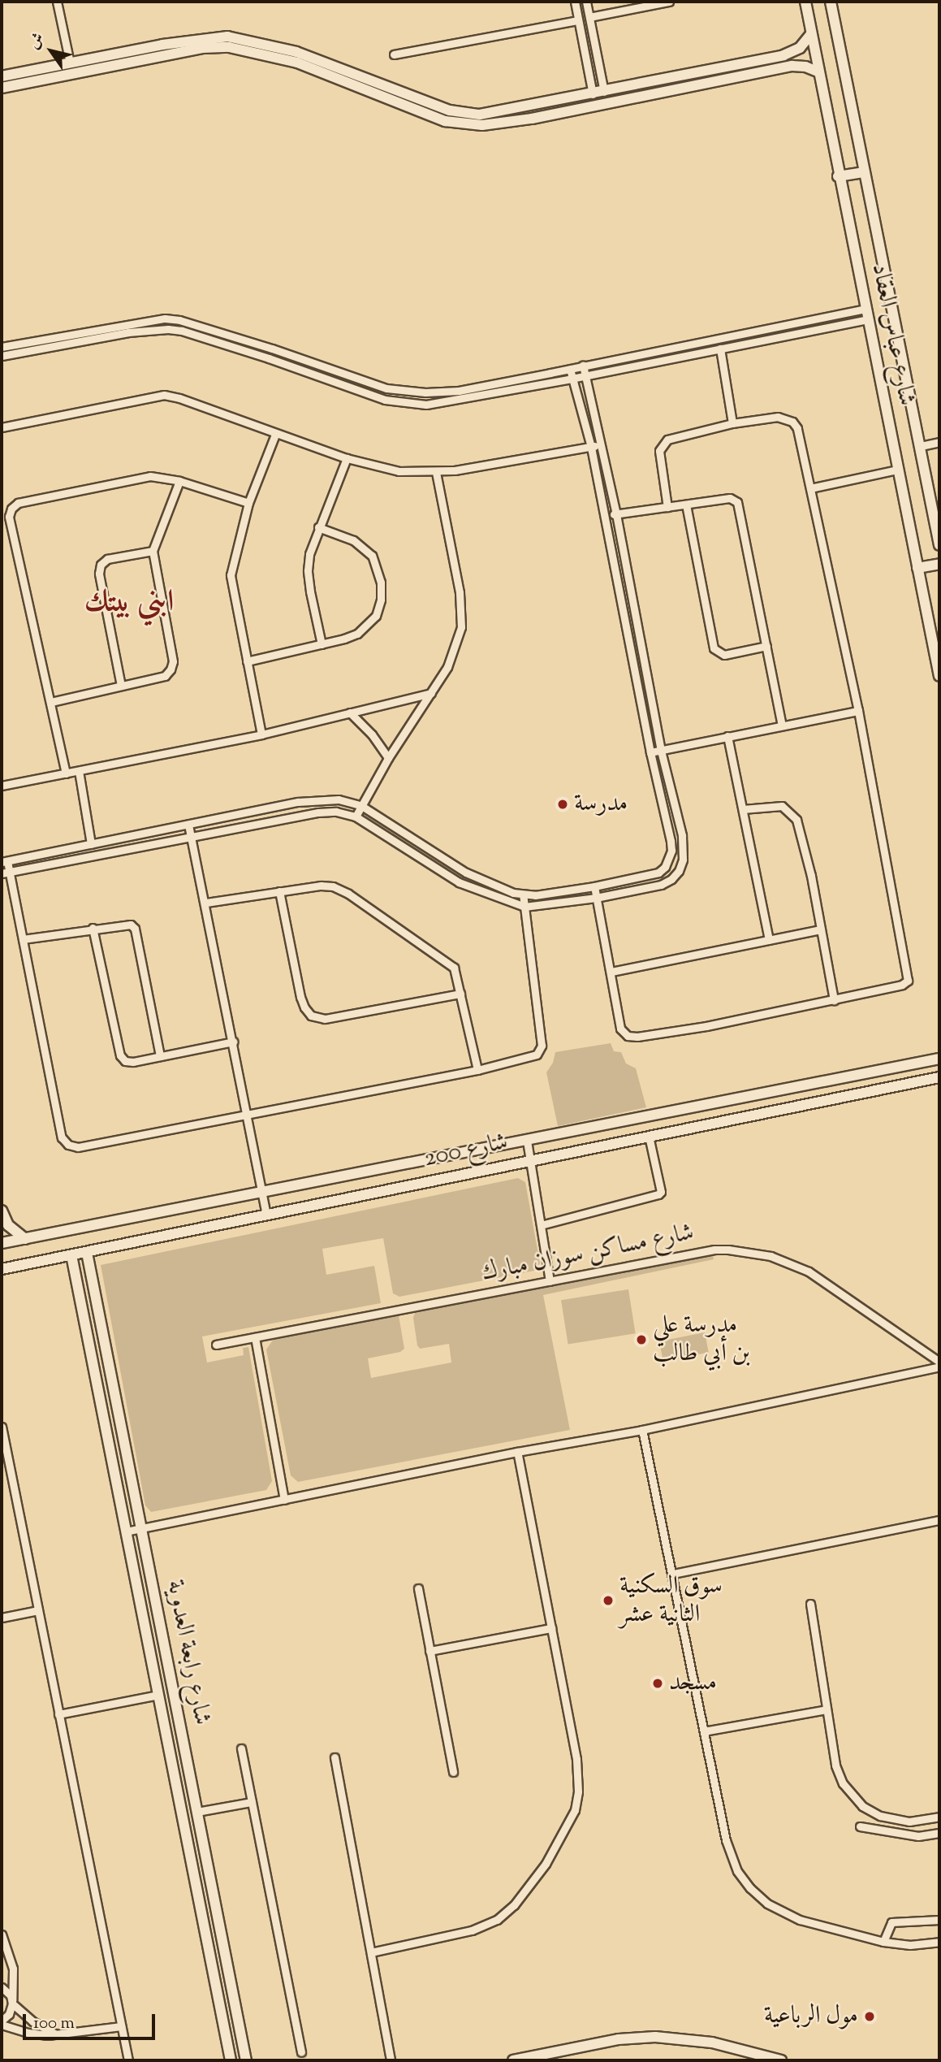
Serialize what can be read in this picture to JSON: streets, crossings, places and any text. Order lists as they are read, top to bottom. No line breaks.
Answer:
{"streets":{"street":["شارع عباس العقاد","شارع 200","شارع مساكن سوزان مبارك","شارع رابعة العدوية"]},"crossings":[["شارع 200","شارع رابعة العدوية"]],"districts":["ابني بيتك"],"places":["مدرسة","مدرسة علي بن أبي طالب","سوق السكنية الثانية عشر","مسجد","مول الرباعية"],"scale_bar":"100 m","north":"top left"}
